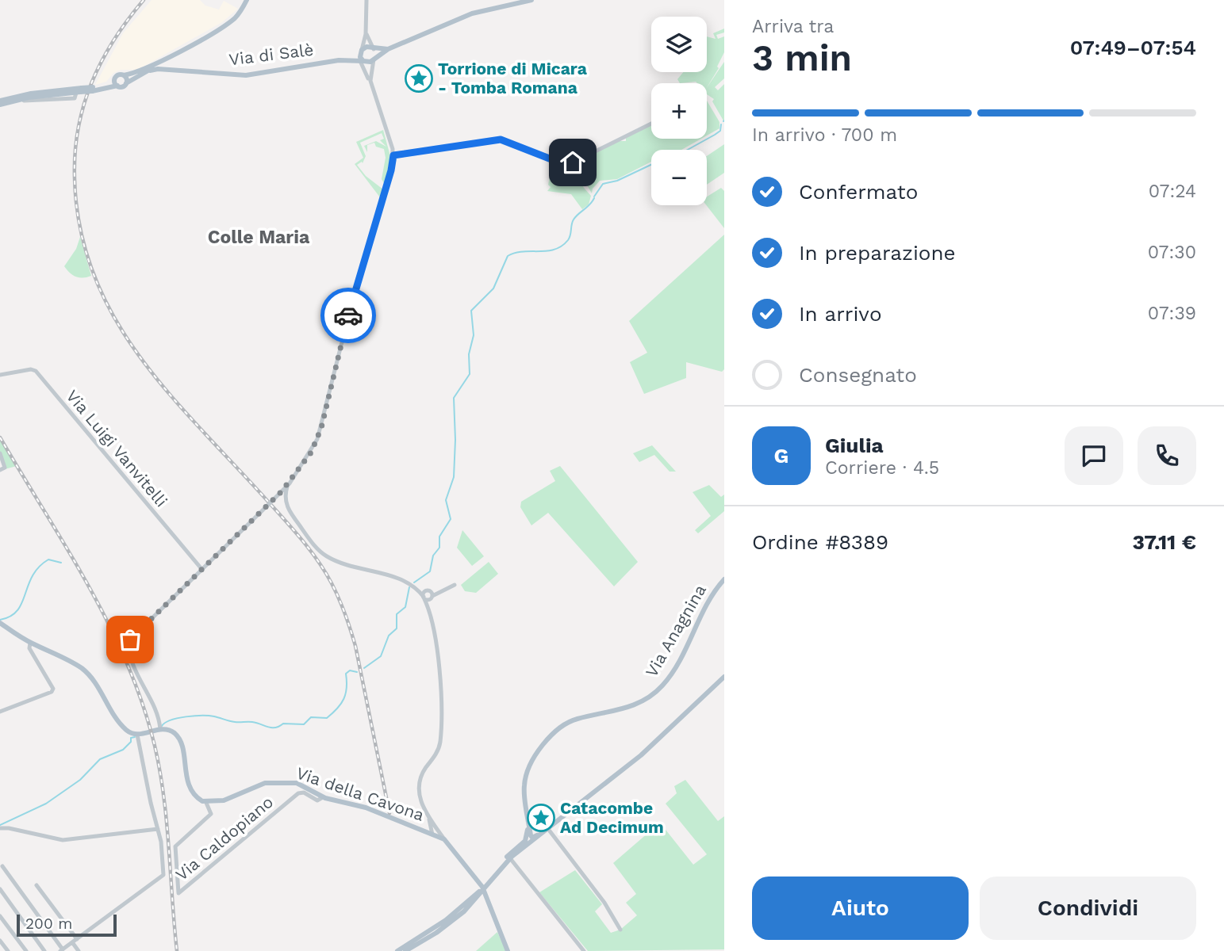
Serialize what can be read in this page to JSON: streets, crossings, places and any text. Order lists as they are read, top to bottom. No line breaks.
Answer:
{"streets":{"main road":["Via di Salè","Via Anagnina","Via della Cavona"],"street":["Via Luigi Vanvitelli","Via Caldopiano"]},"crossings":[["Via Anagnina","Via della Cavona"],["Via della Cavona","Via Caldopiano"]],"districts":["Colle Maria"],"places":{"place":["Torrione di Micara - Tomba Romana","Catacombe Ad Decimum"]},"scale_bar":"200 m","page":{"heading":["3 min","Arriva tra","07:49–07:54"],"panel":["Giulia","Corriere · 4.5","Ordine #8389","37.11 €"],"map_buttons":["+","−"],"bar":"In arrivo · 700 m","list":[["Confermato","07:24"],["In preparazione","07:30"],["In arrivo","07:39"],"Consegnato"],"round":"G","buttons":["Aiuto","Condividi"],"scale":"200 m"}}
